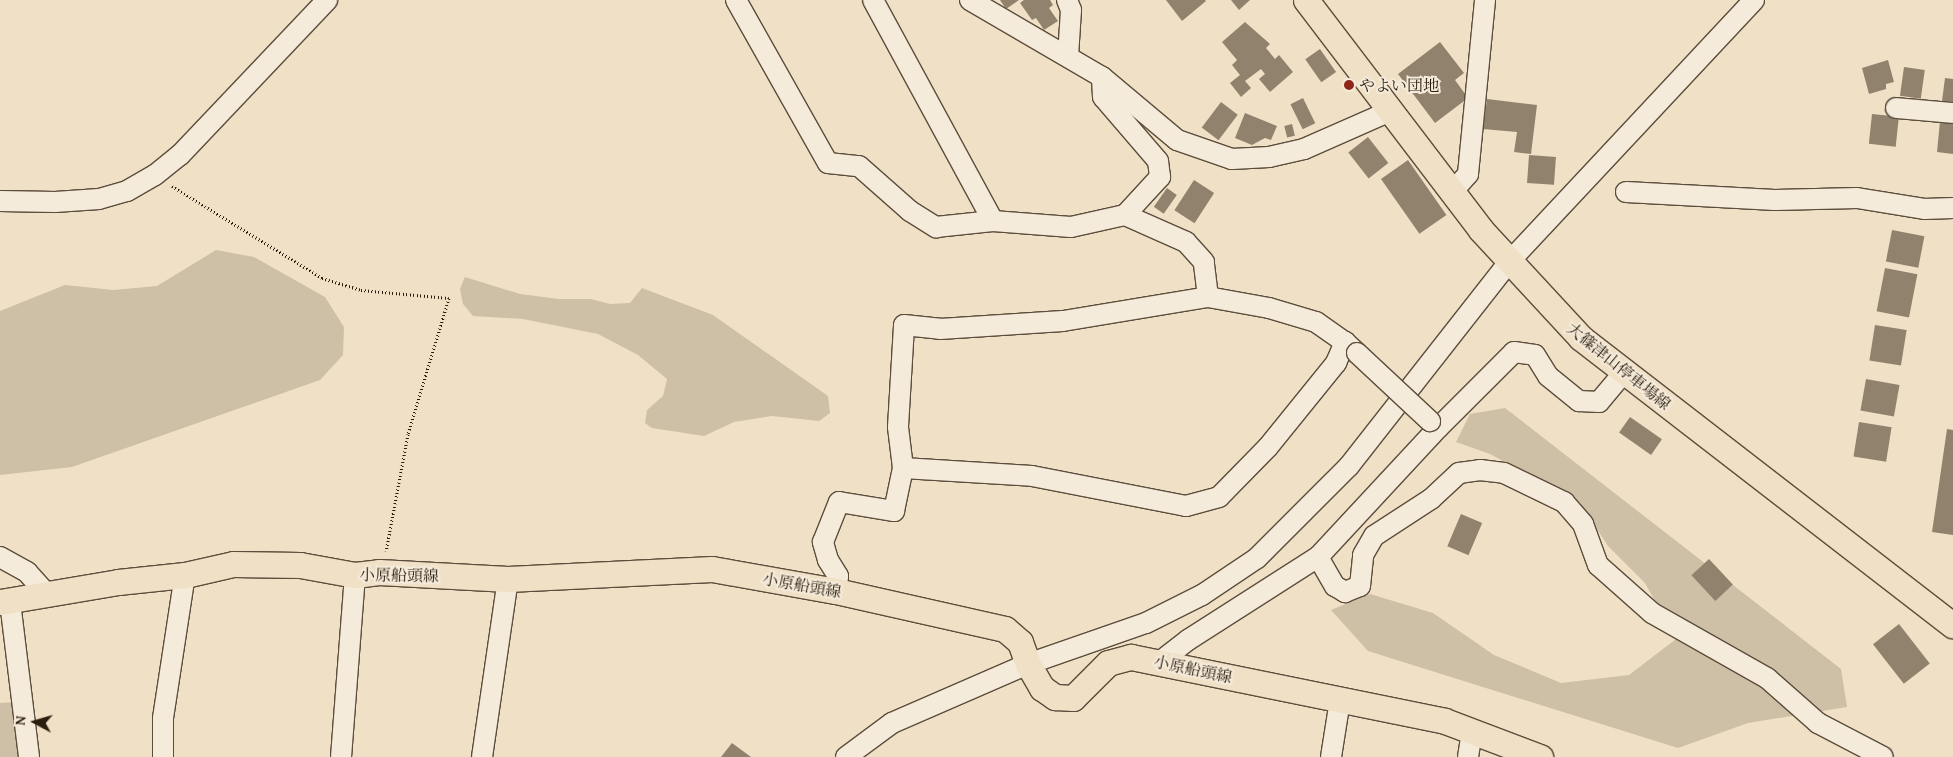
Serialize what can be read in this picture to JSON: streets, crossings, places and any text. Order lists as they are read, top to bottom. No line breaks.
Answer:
{"streets":{"main road":["大篠津山停車場線","小原船頭線"]},"places":["やよい団地"],"north":"left"}
